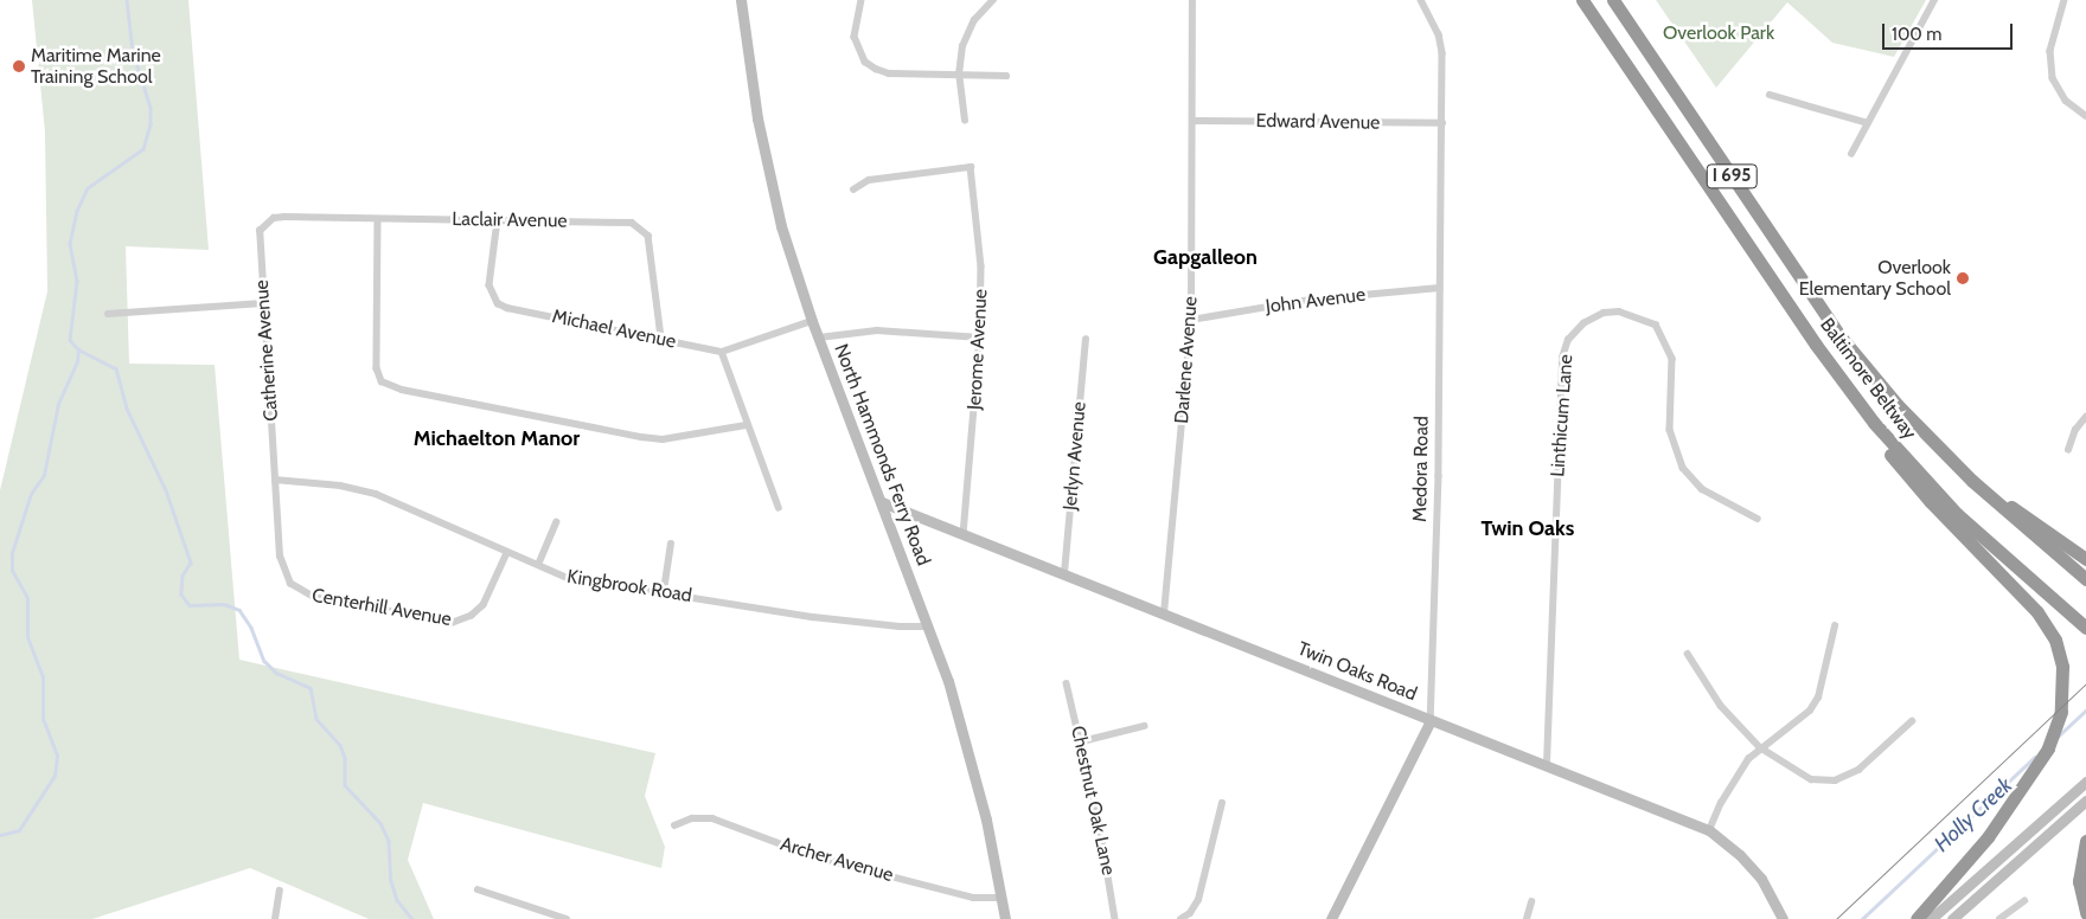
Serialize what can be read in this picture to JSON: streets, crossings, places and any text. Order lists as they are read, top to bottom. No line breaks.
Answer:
{"streets":{"highway":["I 695","Baltimore Beltway"],"street":["Edward Avenue","Laclair Avenue","John Avenue","Michael Avenue","Jerome Avenue","Catherine Avenue","Darlene Avenue","Linthicum Lane","North Hammonds Ferry Road","Jerlyn Avenue","Medora Road","Kingbrook Road","Centerhill Avenue","Twin Oaks Road","Chestnut Oak Lane","Archer Avenue"]},"crossings":[["Edward Avenue","Darlene Avenue"],["Edward Avenue","Medora Road"],["Laclair Avenue","Michael Avenue"],["Laclair Avenue","Catherine Avenue"],["John Avenue","Darlene Avenue"],["John Avenue","Medora Road"],["Jerome Avenue","Twin Oaks Road"],["Catherine Avenue","Kingbrook Road"],["Catherine Avenue","Centerhill Avenue"],["Darlene Avenue","Twin Oaks Road"],["Linthicum Lane","Twin Oaks Road"],["North Hammonds Ferry Road","Kingbrook Road"],["North Hammonds Ferry Road","Twin Oaks Road"],["North Hammonds Ferry Road","Archer Avenue"],["Jerlyn Avenue","Twin Oaks Road"],["Medora Road","Twin Oaks Road"],["Kingbrook Road","Centerhill Avenue"]],"districts":["Gapgalleon","Michaelton Manor","Twin Oaks"],"water":["Holly Creek"],"parks":["Overlook Park"],"places":["Maritime Marine Training School","Overlook Elementary School"],"scale_bar":"100 m"}
